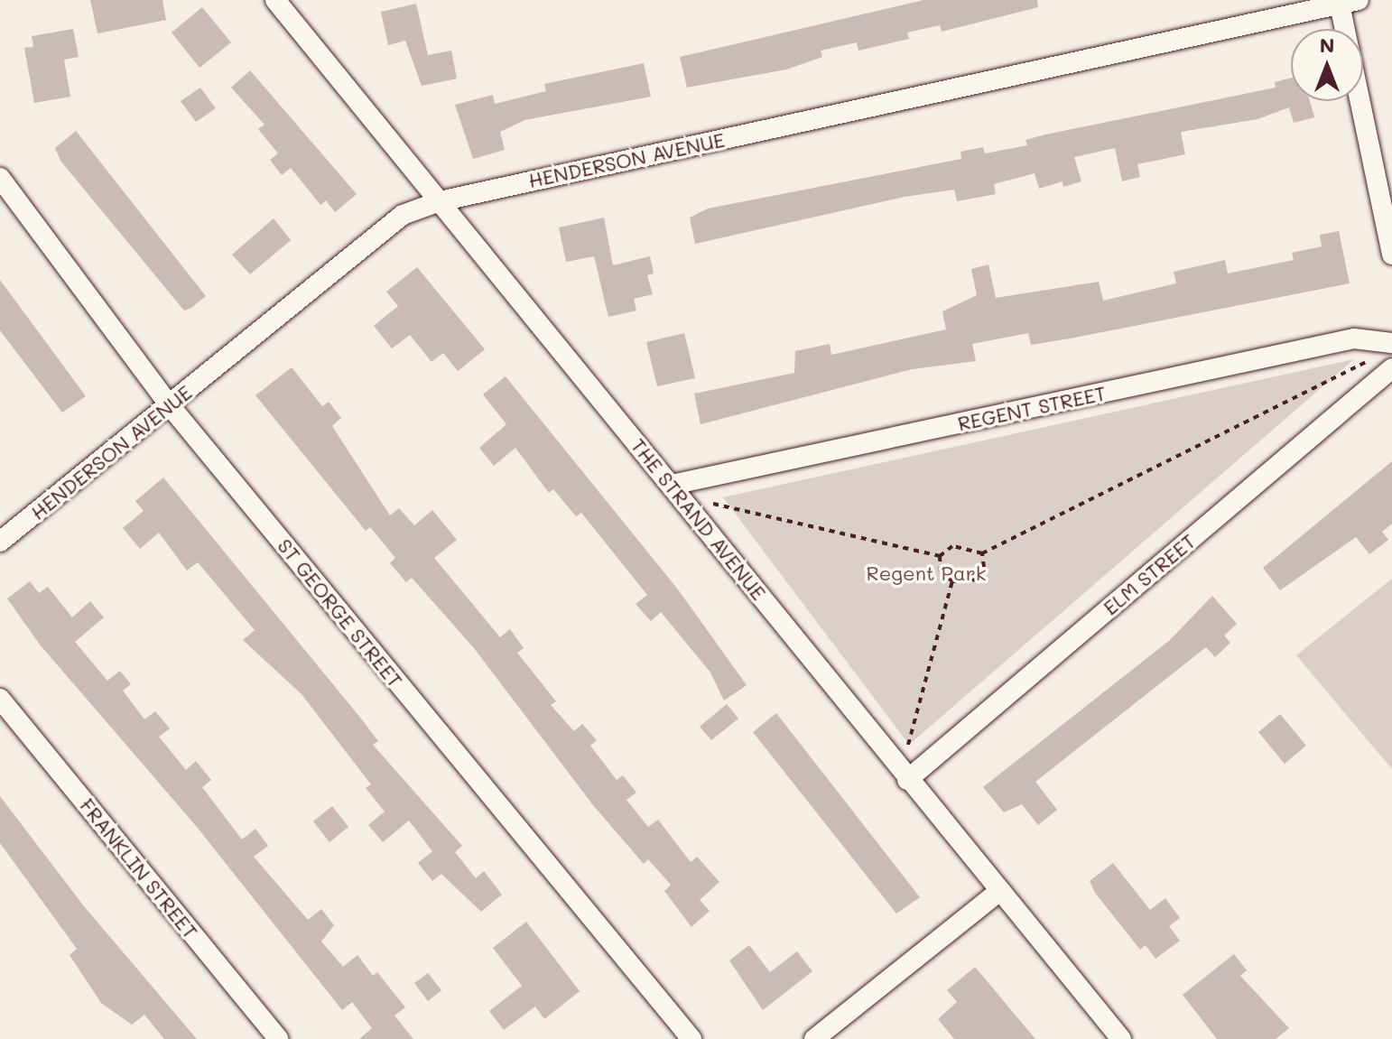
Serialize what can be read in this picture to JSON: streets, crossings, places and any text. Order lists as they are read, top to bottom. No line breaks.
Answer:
{"streets":{"street":["HENDERSON AVENUE","REGENT STREET","THE STRAND AVENUE","ELM STREET","ST GEORGE STREET","FRANKLIN STREET"]},"crossings":[["HENDERSON AVENUE","THE STRAND AVENUE"],["HENDERSON AVENUE","ST GEORGE STREET"],["REGENT STREET","THE STRAND AVENUE"],["REGENT STREET","ELM STREET"],["THE STRAND AVENUE","ELM STREET"]],"parks":["Regent Park"],"north":"top"}
